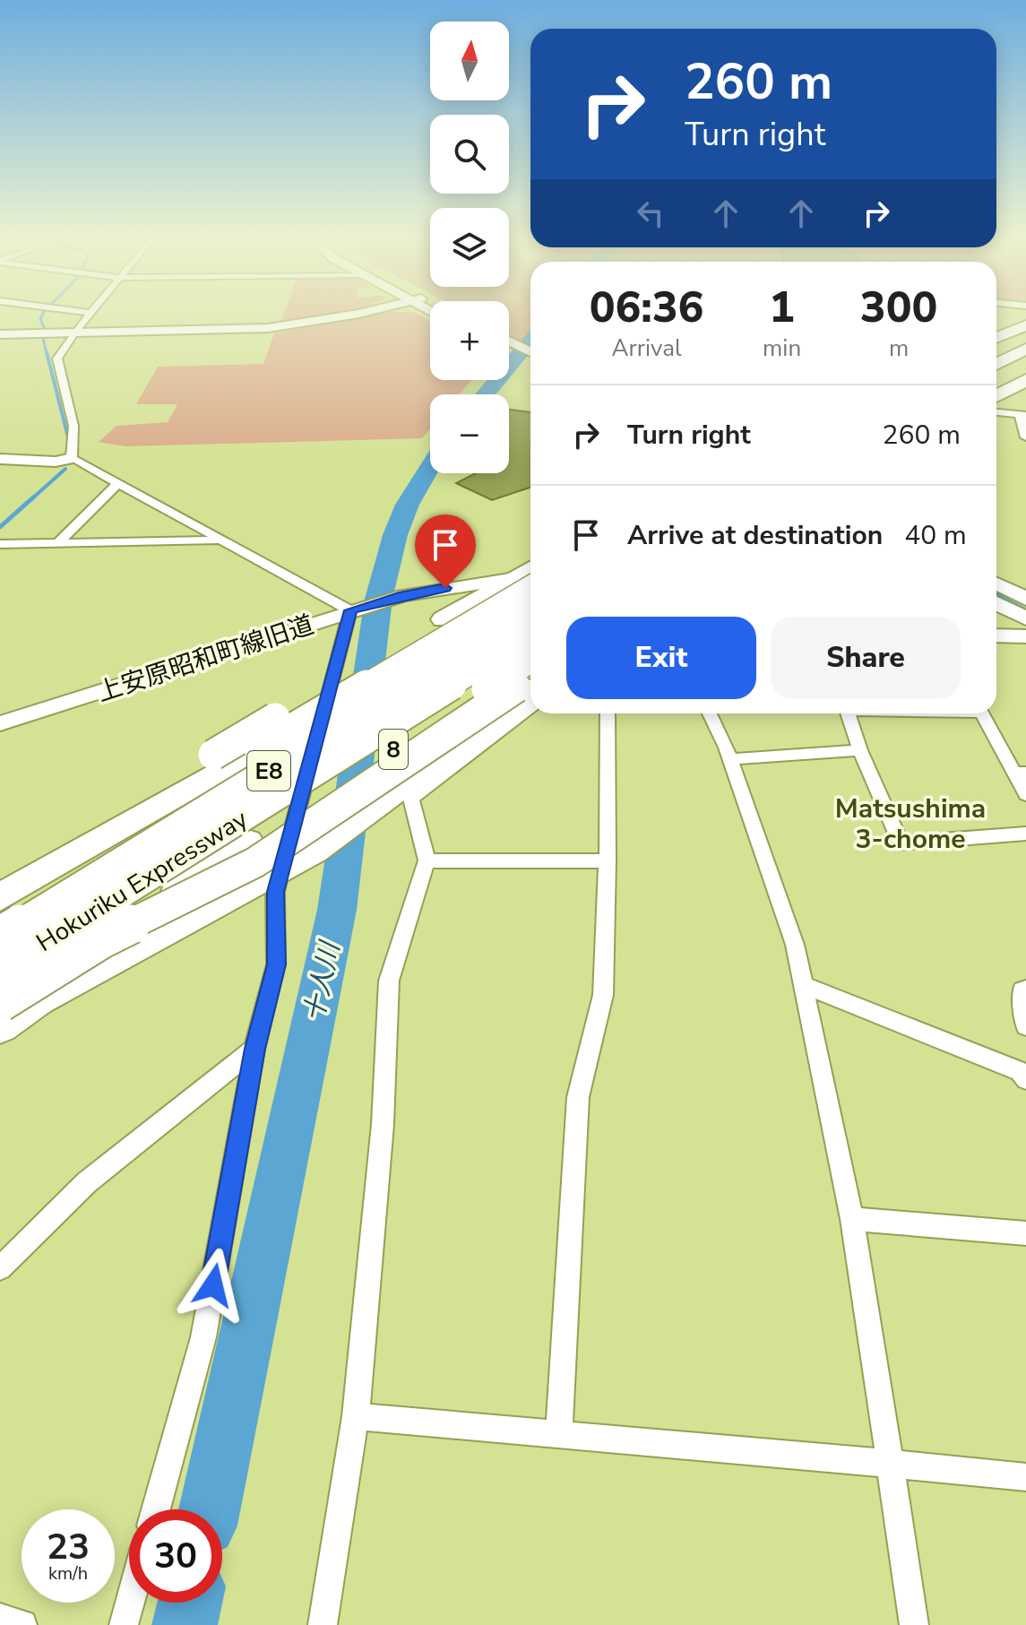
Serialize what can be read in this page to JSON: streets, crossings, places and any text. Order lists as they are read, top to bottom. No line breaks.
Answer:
{"streets":{"highway":["8","E8","Hokuriku Expressway"],"main road":["上安原昭和町線旧道"]},"districts":["Matsushima 3-chome"],"water":["十人川"],"north":"top","page":{"map_buttons":["+","−"],"turn":["260 m","Turn right"],"eta":["06:36","Arrival","1","min","300","m"],"list":[{"name":"Turn right","value":"260 m"},{"name":"Arrive at destination","value":"40 m"}],"buttons":["Exit","Share"],"speed":"23 km/h","limit":"30"}}
